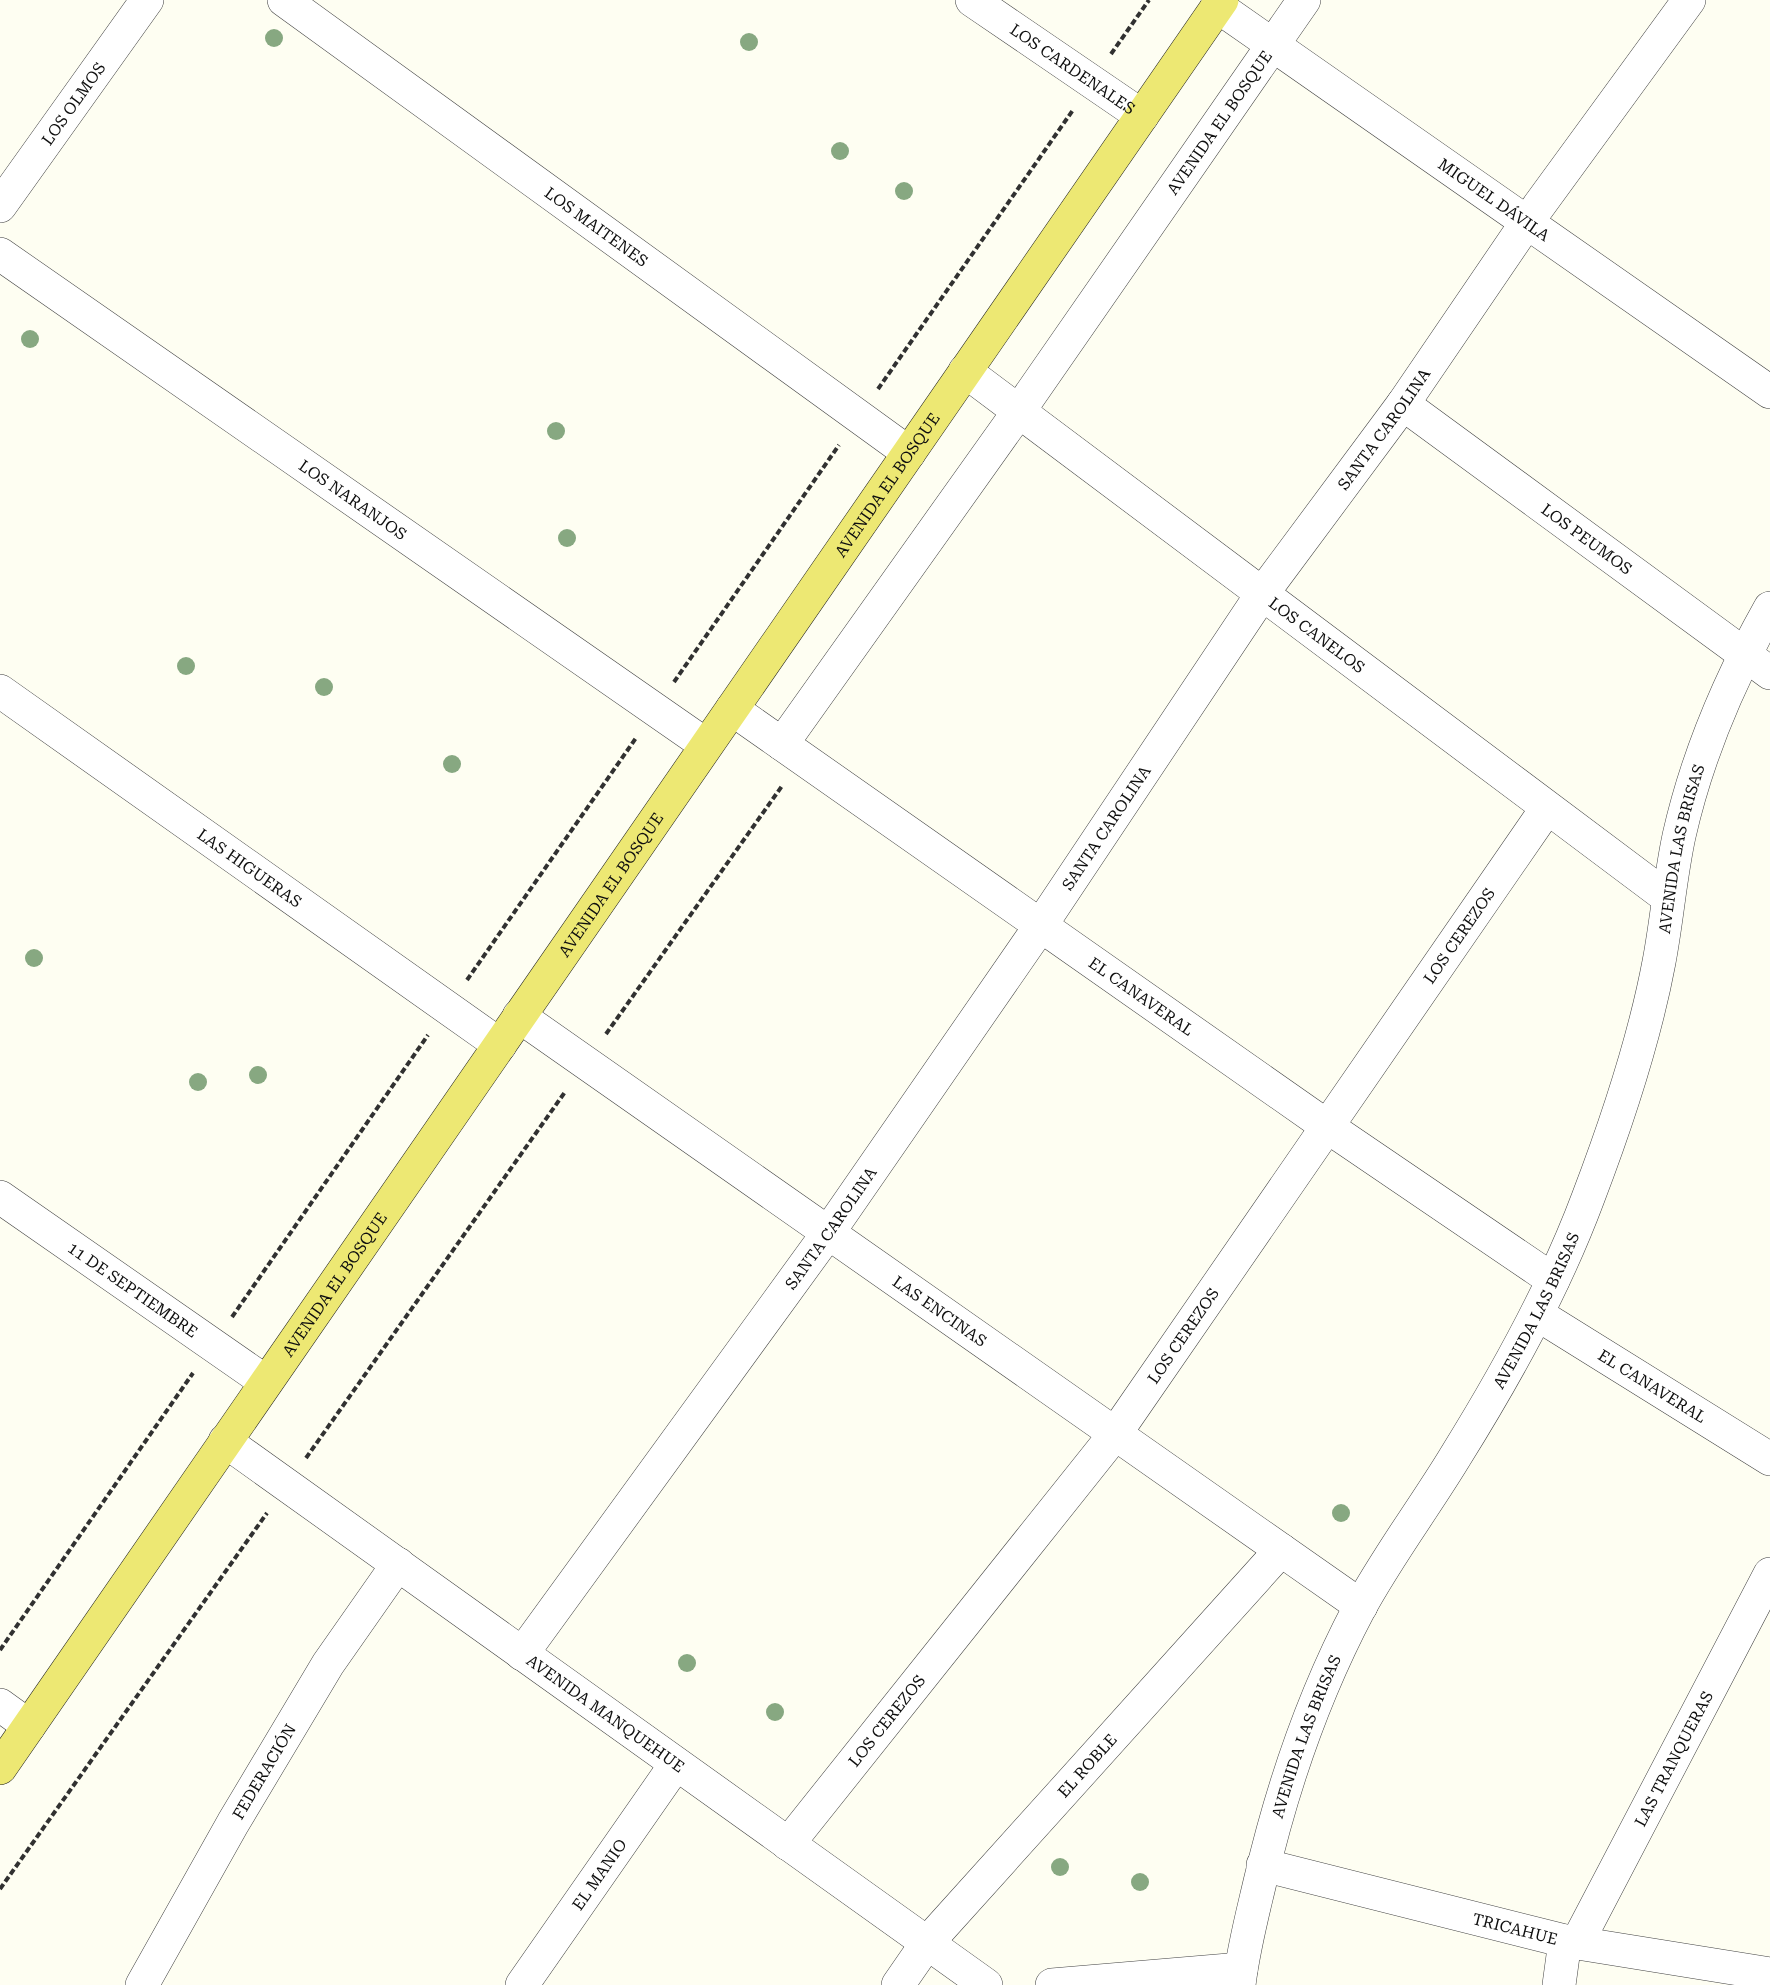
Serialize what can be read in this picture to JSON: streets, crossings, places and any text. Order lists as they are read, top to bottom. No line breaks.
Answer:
{"streets":{"main road":["AVENIDA EL BOSQUE"],"street":["LOS CARDENALES","LOS OLMOS","MIGUEL DÁVILA","LOS MAITENES","SANTA CAROLINA","LOS NARANJOS","LOS PEUMOS","LOS CANELOS","AVENIDA LAS BRISAS","LAS HIGUERAS","LOS CEREZOS","EL CANAVERAL","11 DE SEPTIEMBRE","LAS ENCINAS","AVENIDA MANQUEHUE","LAS TRANQUERAS","EL ROBLE","FEDERACIÓN","EL MANIO","TRICAHUE"]},"crossings":[["LOS CARDENALES","AVENIDA EL BOSQUE"],["AVENIDA EL BOSQUE","MIGUEL DÁVILA"],["AVENIDA EL BOSQUE","LOS MAITENES"],["AVENIDA EL BOSQUE","LOS NARANJOS"],["AVENIDA EL BOSQUE","LOS CANELOS"],["AVENIDA EL BOSQUE","LAS HIGUERAS"],["AVENIDA EL BOSQUE","EL CANAVERAL"],["AVENIDA EL BOSQUE","11 DE SEPTIEMBRE"],["AVENIDA EL BOSQUE","LAS ENCINAS"],["AVENIDA EL BOSQUE","AVENIDA MANQUEHUE"],["MIGUEL DÁVILA","SANTA CAROLINA"],["SANTA CAROLINA","LOS PEUMOS"],["SANTA CAROLINA","LOS CANELOS"],["SANTA CAROLINA","EL CANAVERAL"],["SANTA CAROLINA","LAS ENCINAS"],["SANTA CAROLINA","AVENIDA MANQUEHUE"],["LOS PEUMOS","AVENIDA LAS BRISAS"],["LOS CANELOS","AVENIDA LAS BRISAS"],["LOS CANELOS","LOS CEREZOS"],["AVENIDA LAS BRISAS","EL CANAVERAL"],["AVENIDA LAS BRISAS","LAS ENCINAS"],["AVENIDA LAS BRISAS","TRICAHUE"],["LOS CEREZOS","EL CANAVERAL"],["LOS CEREZOS","LAS ENCINAS"],["LOS CEREZOS","AVENIDA MANQUEHUE"],["LAS ENCINAS","EL ROBLE"],["AVENIDA MANQUEHUE","EL ROBLE"],["AVENIDA MANQUEHUE","FEDERACIÓN"],["AVENIDA MANQUEHUE","EL MANIO"],["LAS TRANQUERAS","TRICAHUE"]]}
